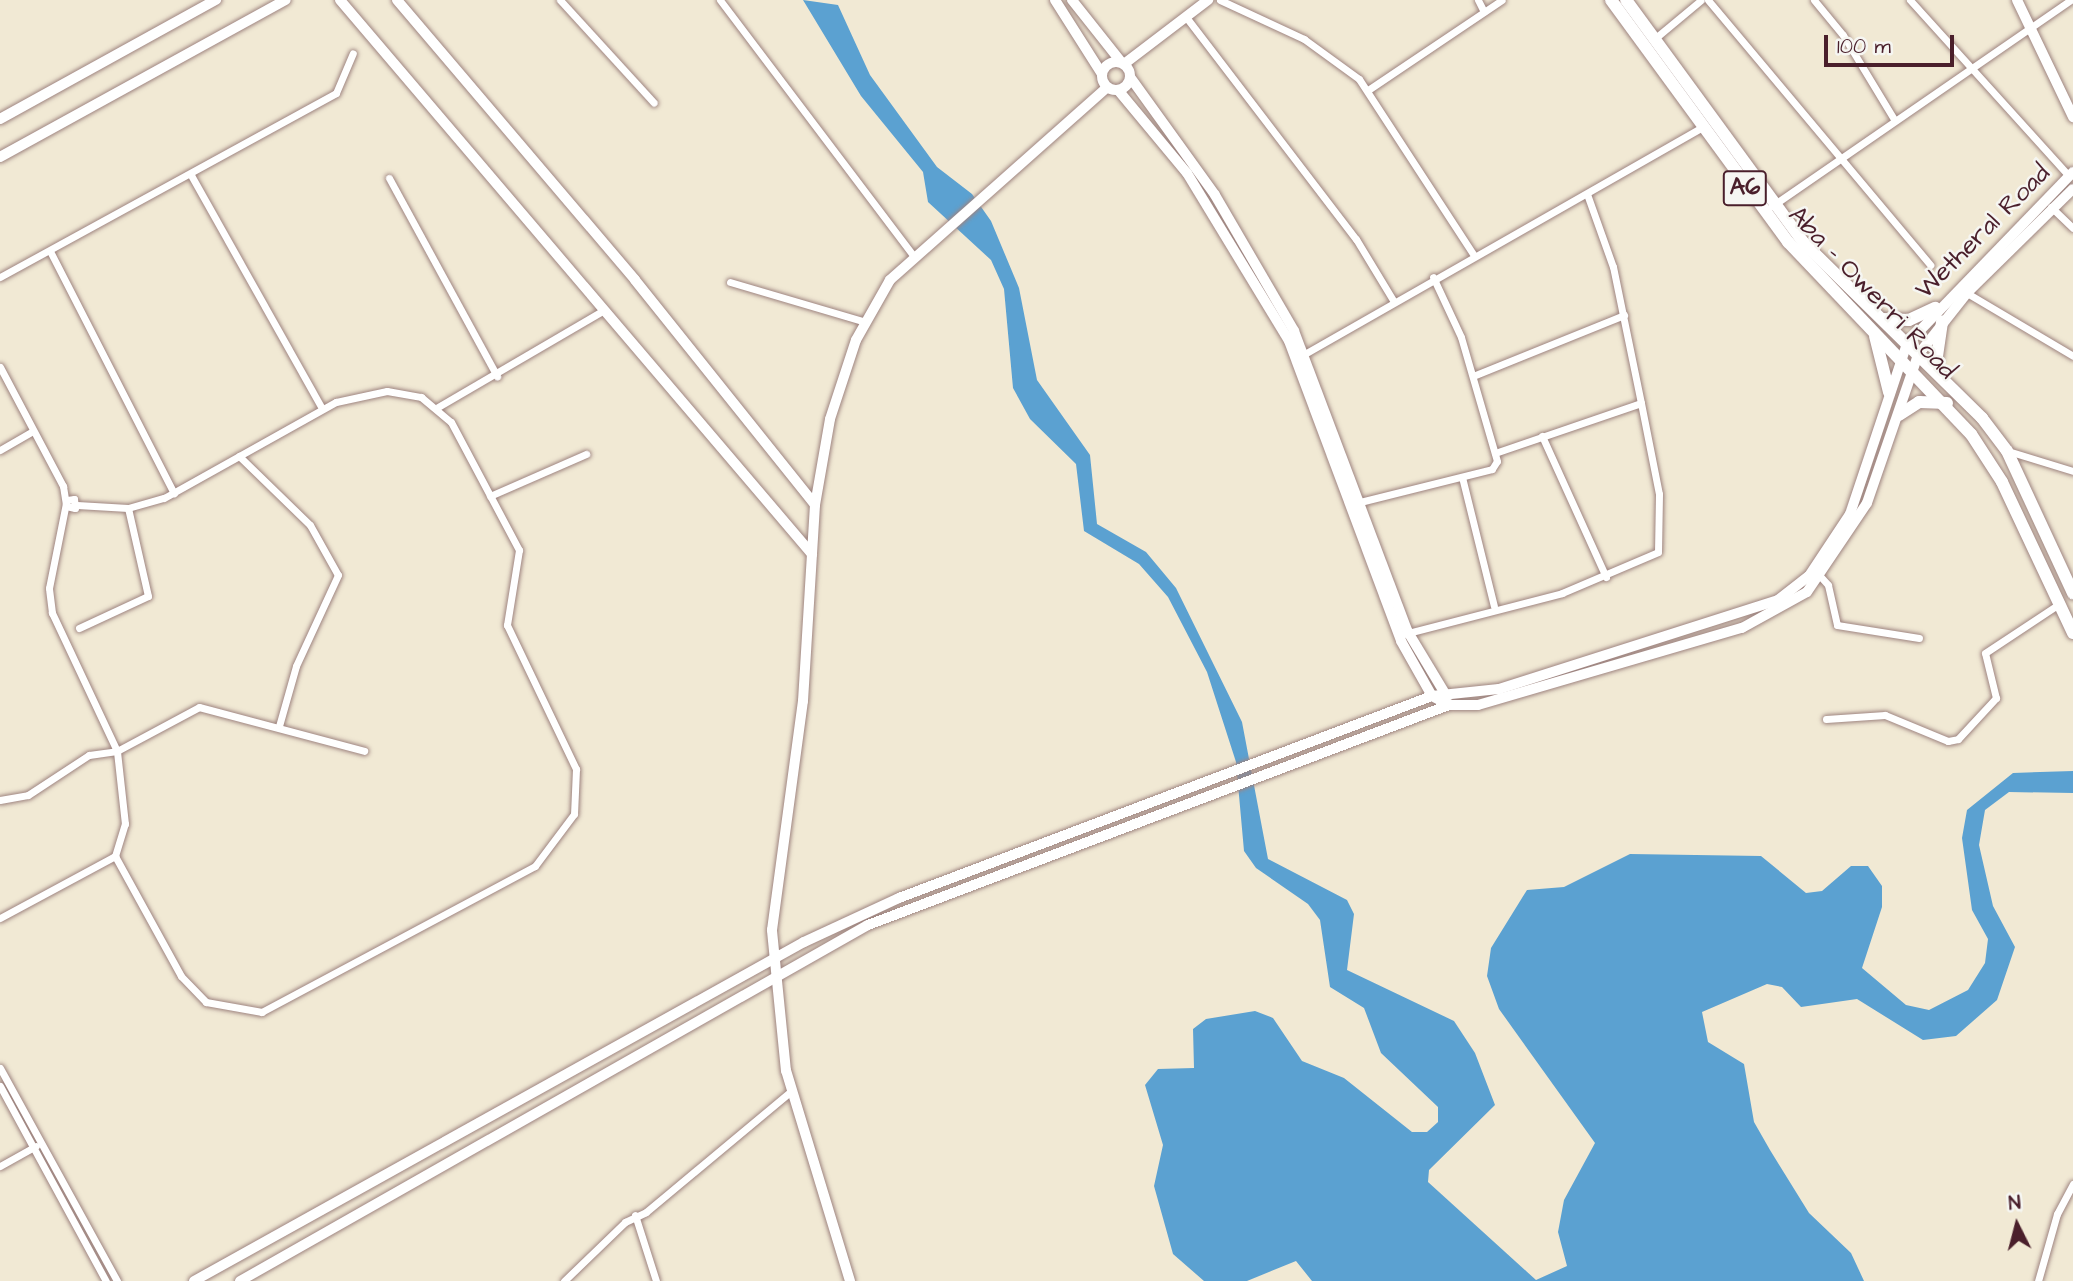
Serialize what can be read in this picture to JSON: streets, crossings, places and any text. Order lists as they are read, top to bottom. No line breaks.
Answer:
{"streets":{"highway":["A6","Aba - Owerri Road"],"main road":["Wetheral Road"]},"crossings":[["Wetheral Road","Aba - Owerri Road"]],"scale_bar":"100 m","north":"top"}
